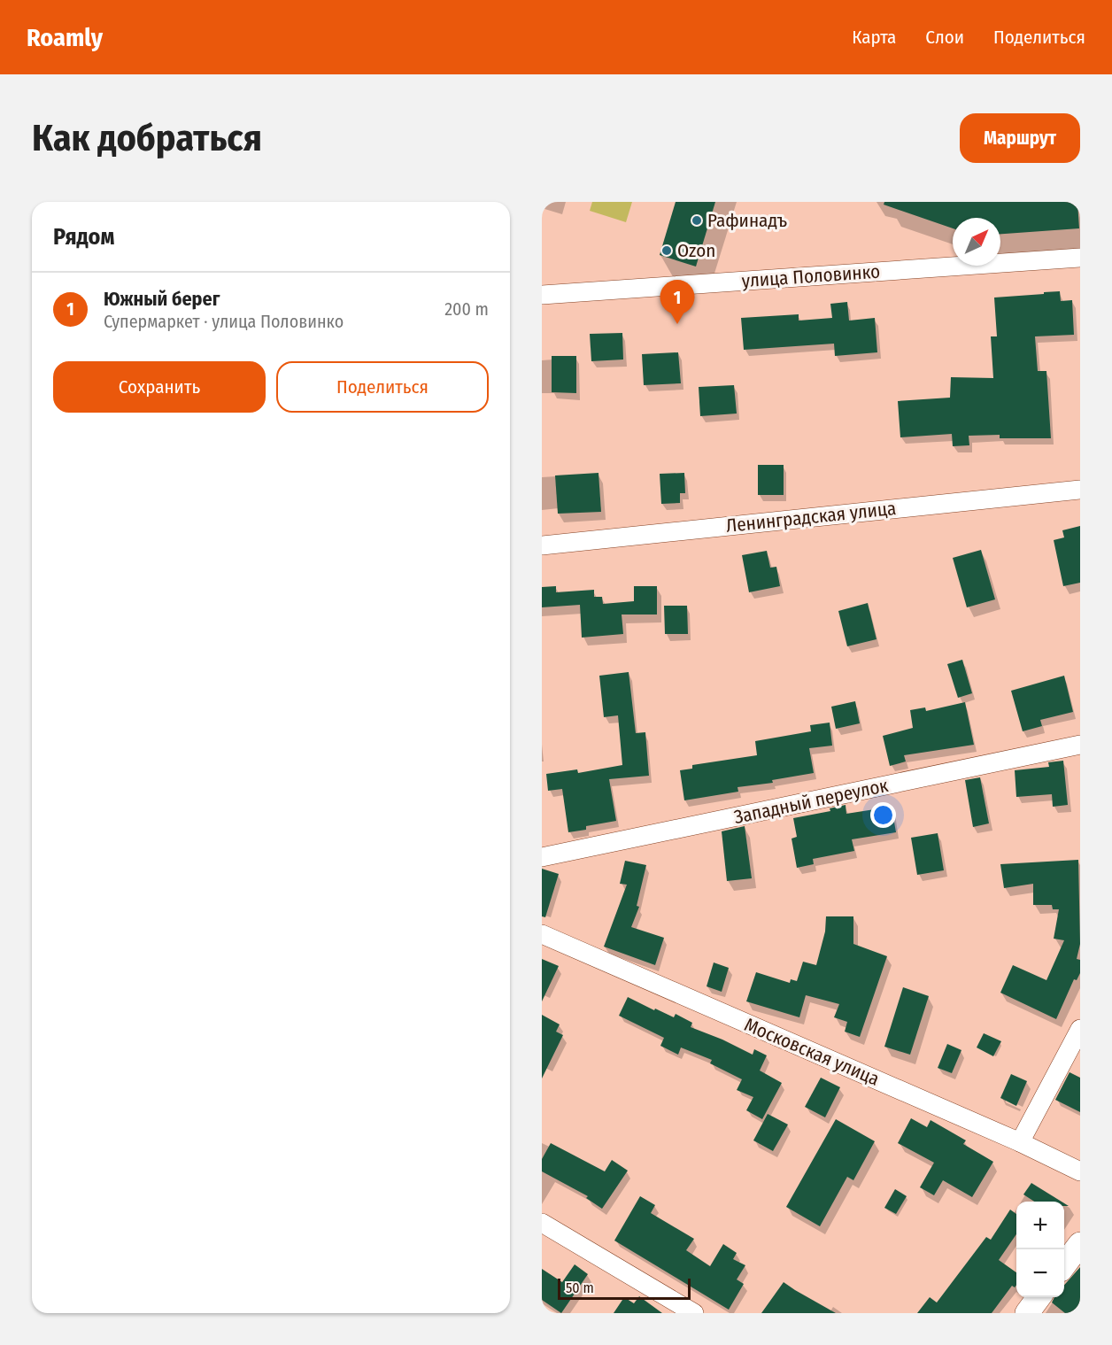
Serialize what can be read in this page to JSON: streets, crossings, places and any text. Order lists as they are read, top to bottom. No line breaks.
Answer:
{"streets":{"street":["улица Половинко","Ленинградская улица","Западный переулок","Московская улица"]},"places":["Рафинадъ","Ozon"],"scale_bar":"50 m","north":"top right","page":{"header":"Roamly","nav":["Карта","Слои","Поделиться"],"buttons":["Маршрут",["Сохранить","Поделиться"]],"title":"Как добраться","heading":"Рядом","list":[{"mark":"1","name":"Южный берег","note":"Супермаркет · улица Половинко","value":"200 m"}],"pins":"1","map_buttons":["+","−"],"scale":"50 m"}}
